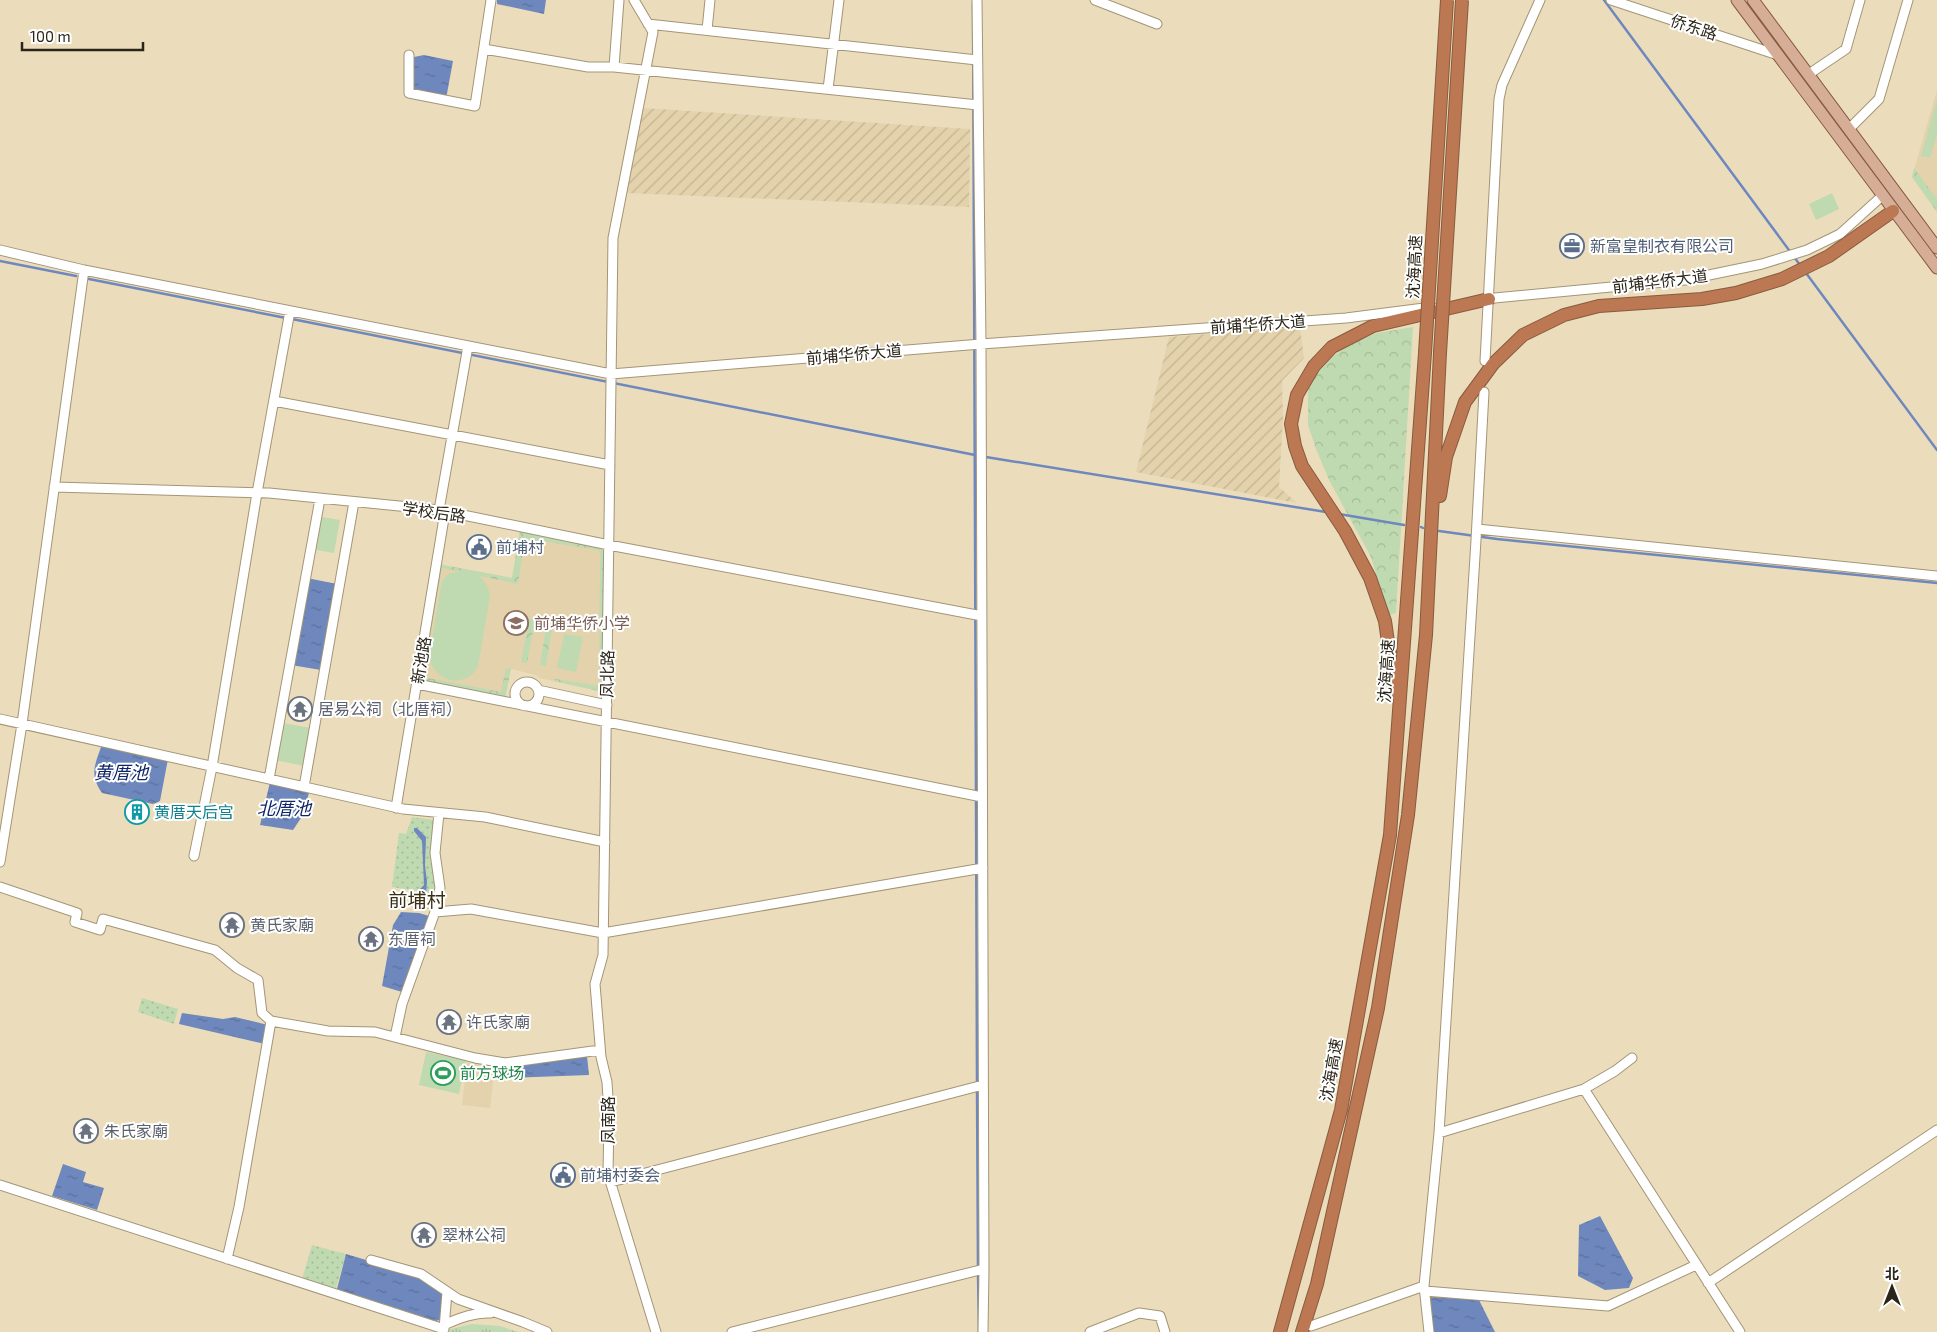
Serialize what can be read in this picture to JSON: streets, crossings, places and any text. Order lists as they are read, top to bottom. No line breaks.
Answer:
{"streets":{"highway":["沈海高速"],"street":["侨东路","前埔华侨大道","学校后路","新池路","凤北路","凤南路"]},"crossings":[["前埔华侨大道","新池路"],["前埔华侨大道","凤北路"],["学校后路","新池路"],["学校后路","凤北路"],["凤北路","凤南路"]],"districts":["前埔村"],"water":["黄厝池","北厝池"],"places":{"office":["新富皇制衣有限公司"],"public building":["前埔村","前埔村委会"],"school or university":["前埔华侨小学"],"temple":["居易公祠（北厝祠）","黄氏家廟","东厝祠","许氏家廟","朱氏家廟","翠林公祠"],"building":["黄厝天后宫"],"sports":["前方球场"]},"scale_bar":"100 m","north":"top"}
